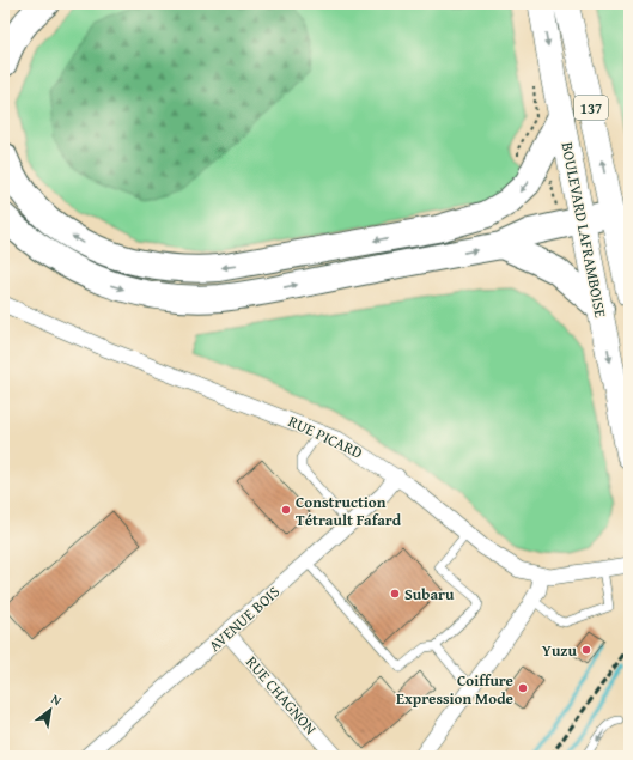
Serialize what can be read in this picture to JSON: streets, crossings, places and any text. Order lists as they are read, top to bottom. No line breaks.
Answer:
{"streets":{"main road":["137","BOULEVARD LAFRAMBOISE"],"street":["RUE PICARD","AVENUE BOIS","RUE CHAGNON"]},"crossings":[["RUE PICARD","AVENUE BOIS"],["AVENUE BOIS","RUE CHAGNON"]],"places":["Construction Tétrault Fafard","Subaru","Yuzu","Coiffure Expression Mode"],"north":"top right"}
